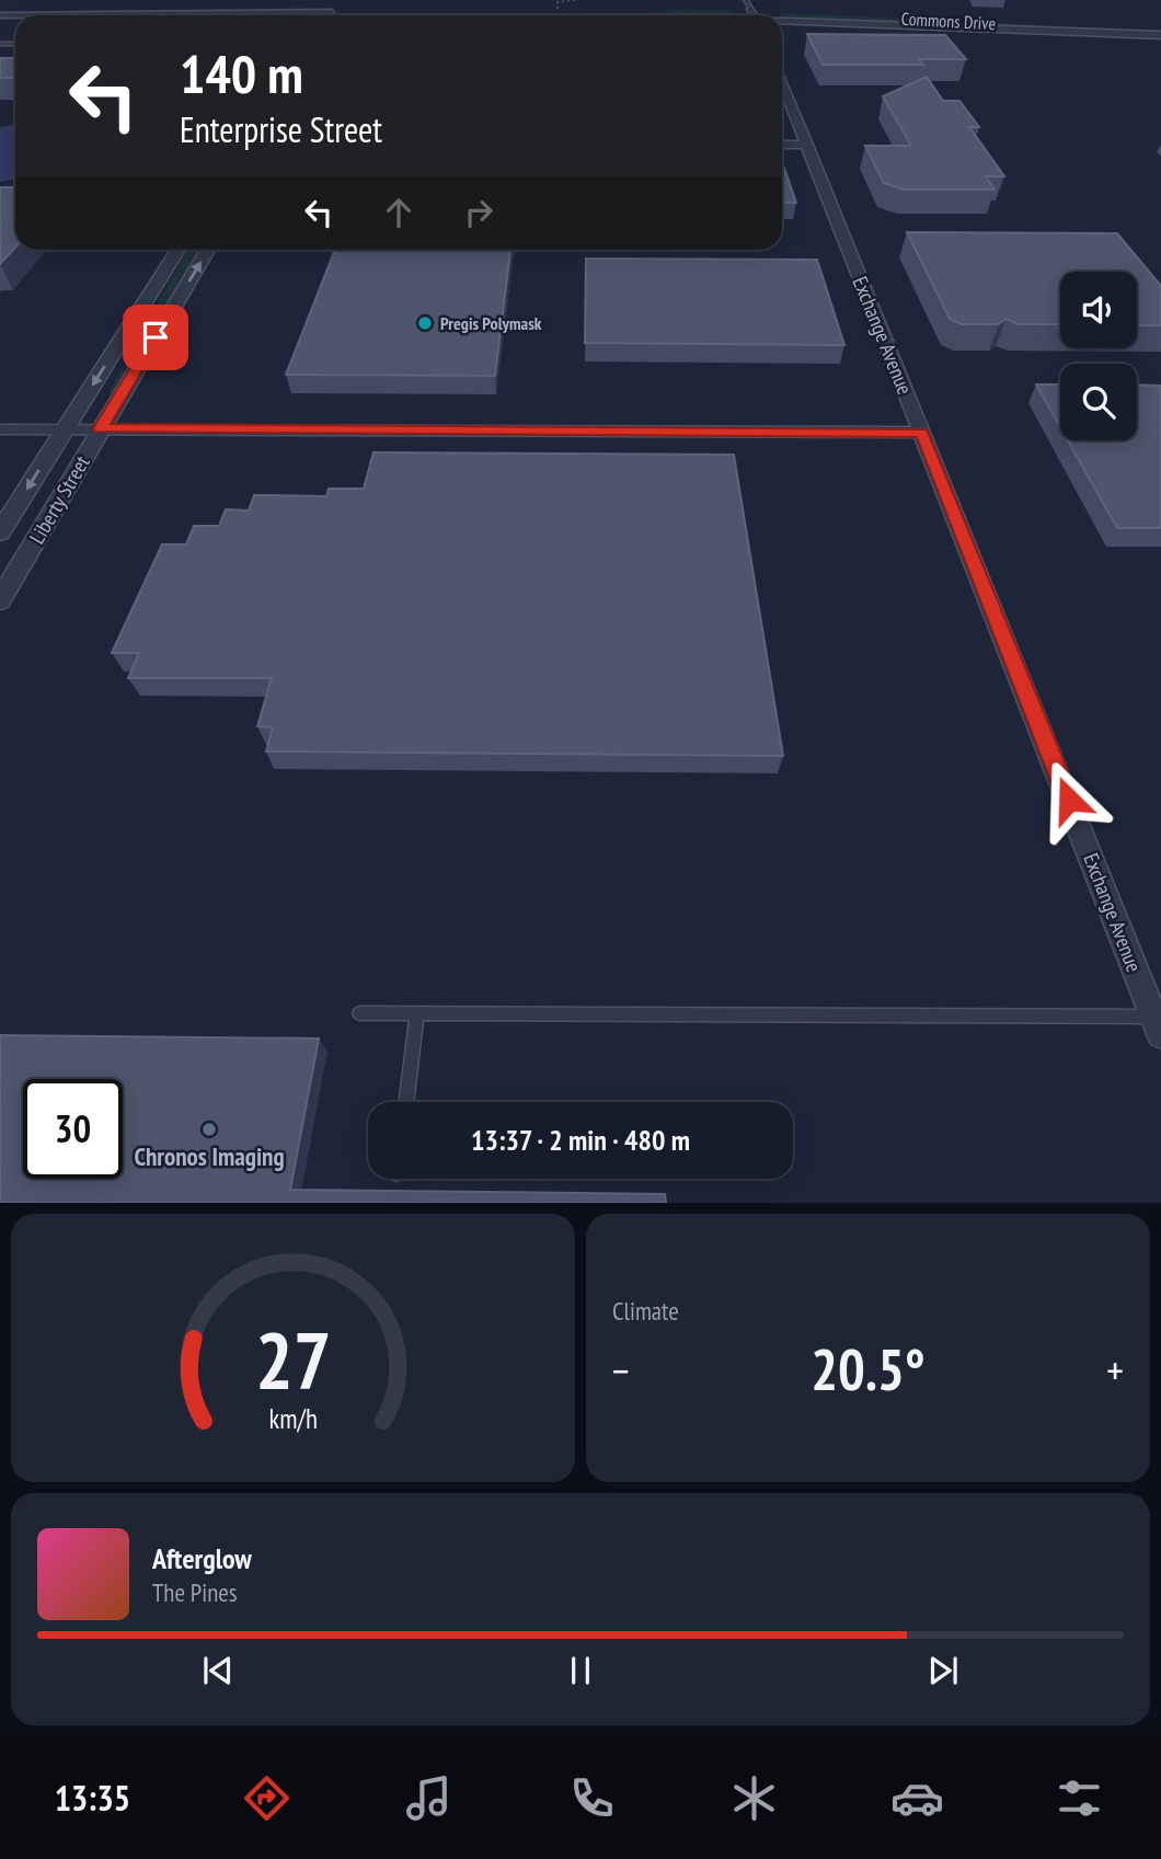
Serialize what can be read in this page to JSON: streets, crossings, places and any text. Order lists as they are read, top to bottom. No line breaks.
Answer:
{"streets":{"street":["Commons Drive","Exchange Avenue","Liberty Street"]},"places":["Pregis Polymask","Chronos Imaging"],"page":{"turn":["140 m","Enterprise Street"],"limit":"30","trip":"13:37 · 2 min · 480 m","tile":"Climate","heat":["−","20.5°","+"],"song":["Afterglow","The Pines"],"tabs":"13:35","gauge":["27","km/h"]}}
